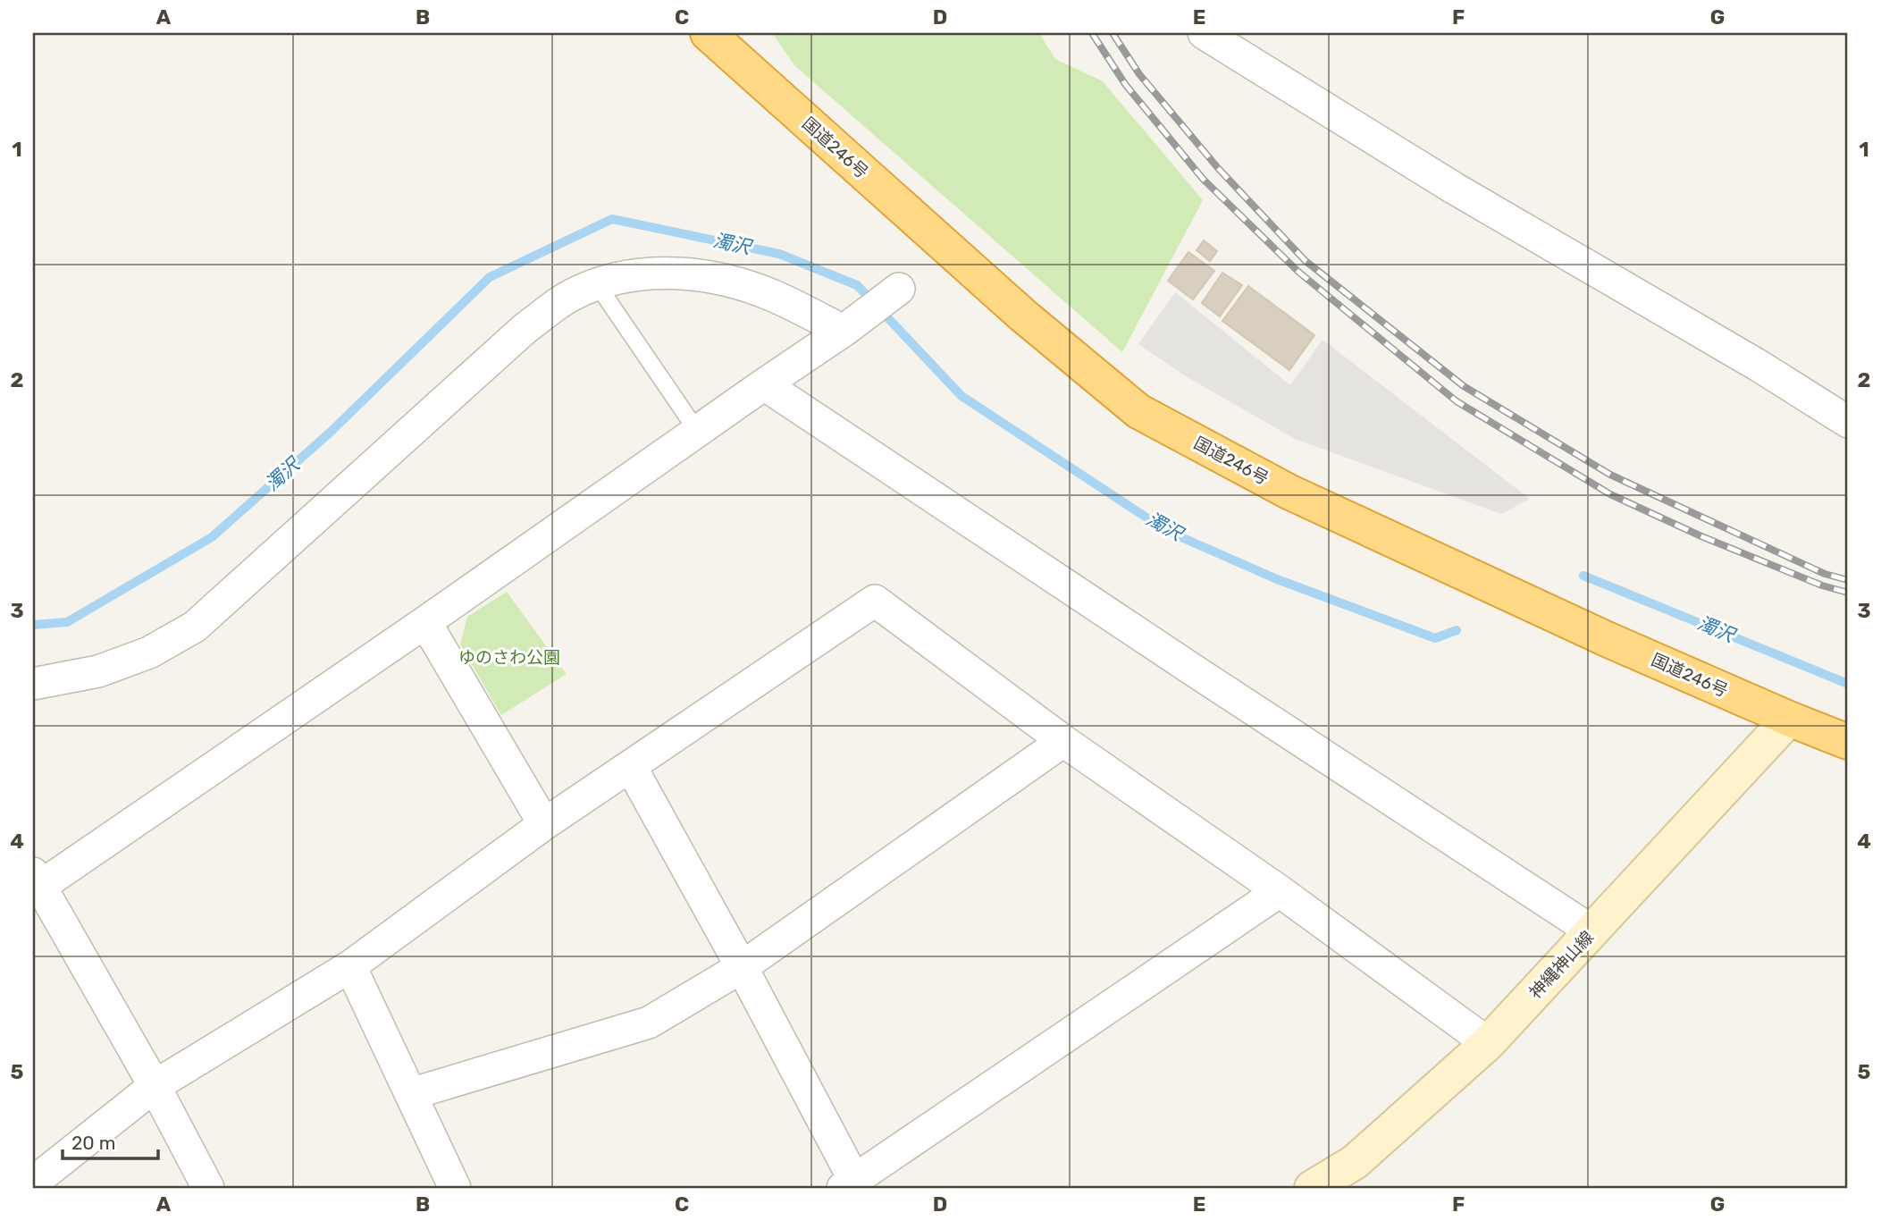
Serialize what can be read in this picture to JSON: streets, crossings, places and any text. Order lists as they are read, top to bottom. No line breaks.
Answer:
{"streets":{"highway":["国道246号"],"main road":["神縄神山線"]},"crossings":[["国道246号","神縄神山線"]],"water":["濁沢"],"parks":["ゆのさわ公園"],"scale_bar":"20 m","grid":{"columns":["A","B","C","D","E","F","G"],"rows":["1","2","3","4","5"]}}
